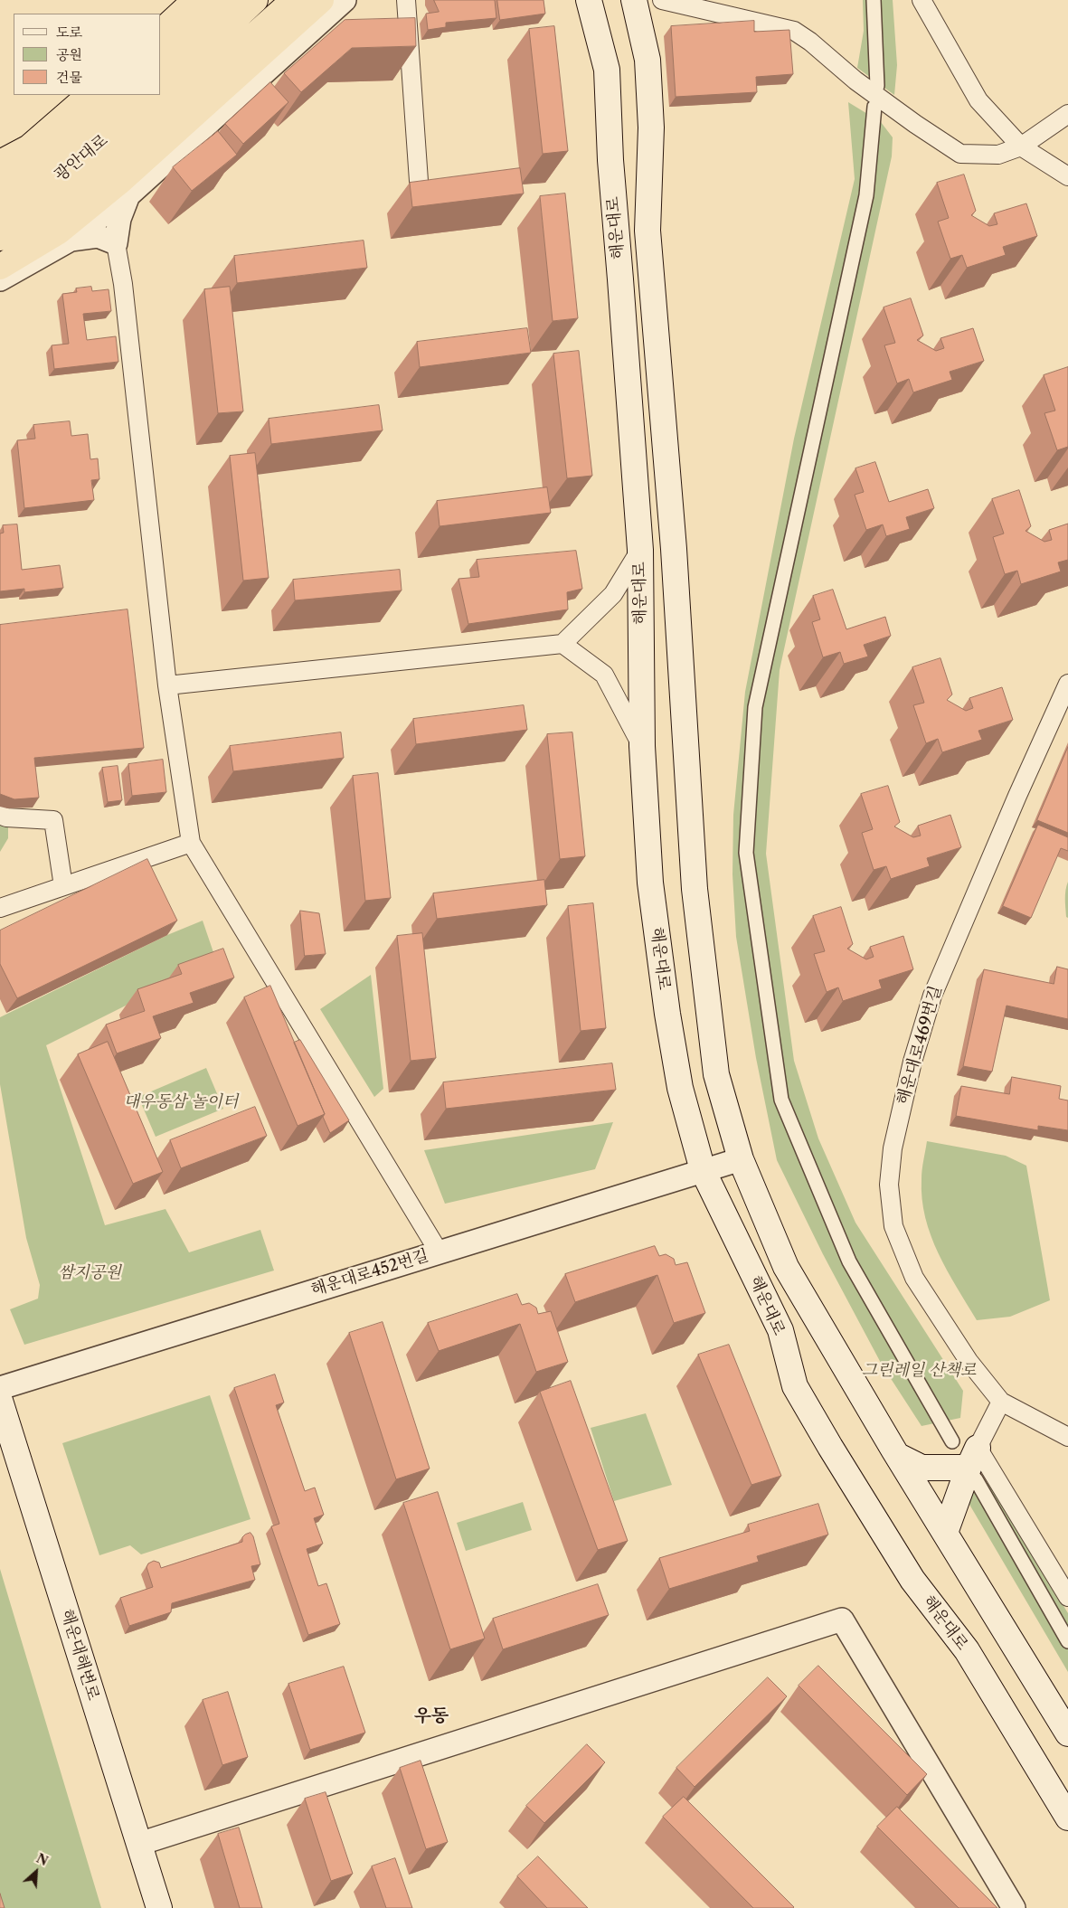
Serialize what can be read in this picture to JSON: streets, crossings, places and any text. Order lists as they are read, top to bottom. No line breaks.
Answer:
{"streets":{"highway":["광안대로"],"main road":["해운대로","해운대해변로"],"street":["해운대로469번길","해운대로452번길"]},"crossings":[["해운대로","해운대로452번길"]],"districts":["우동"],"parks":["대우동삼 놀이터","쌈지공원","그린레일 산책로"],"legend":["도로","공원","건물"],"north":"top right"}
